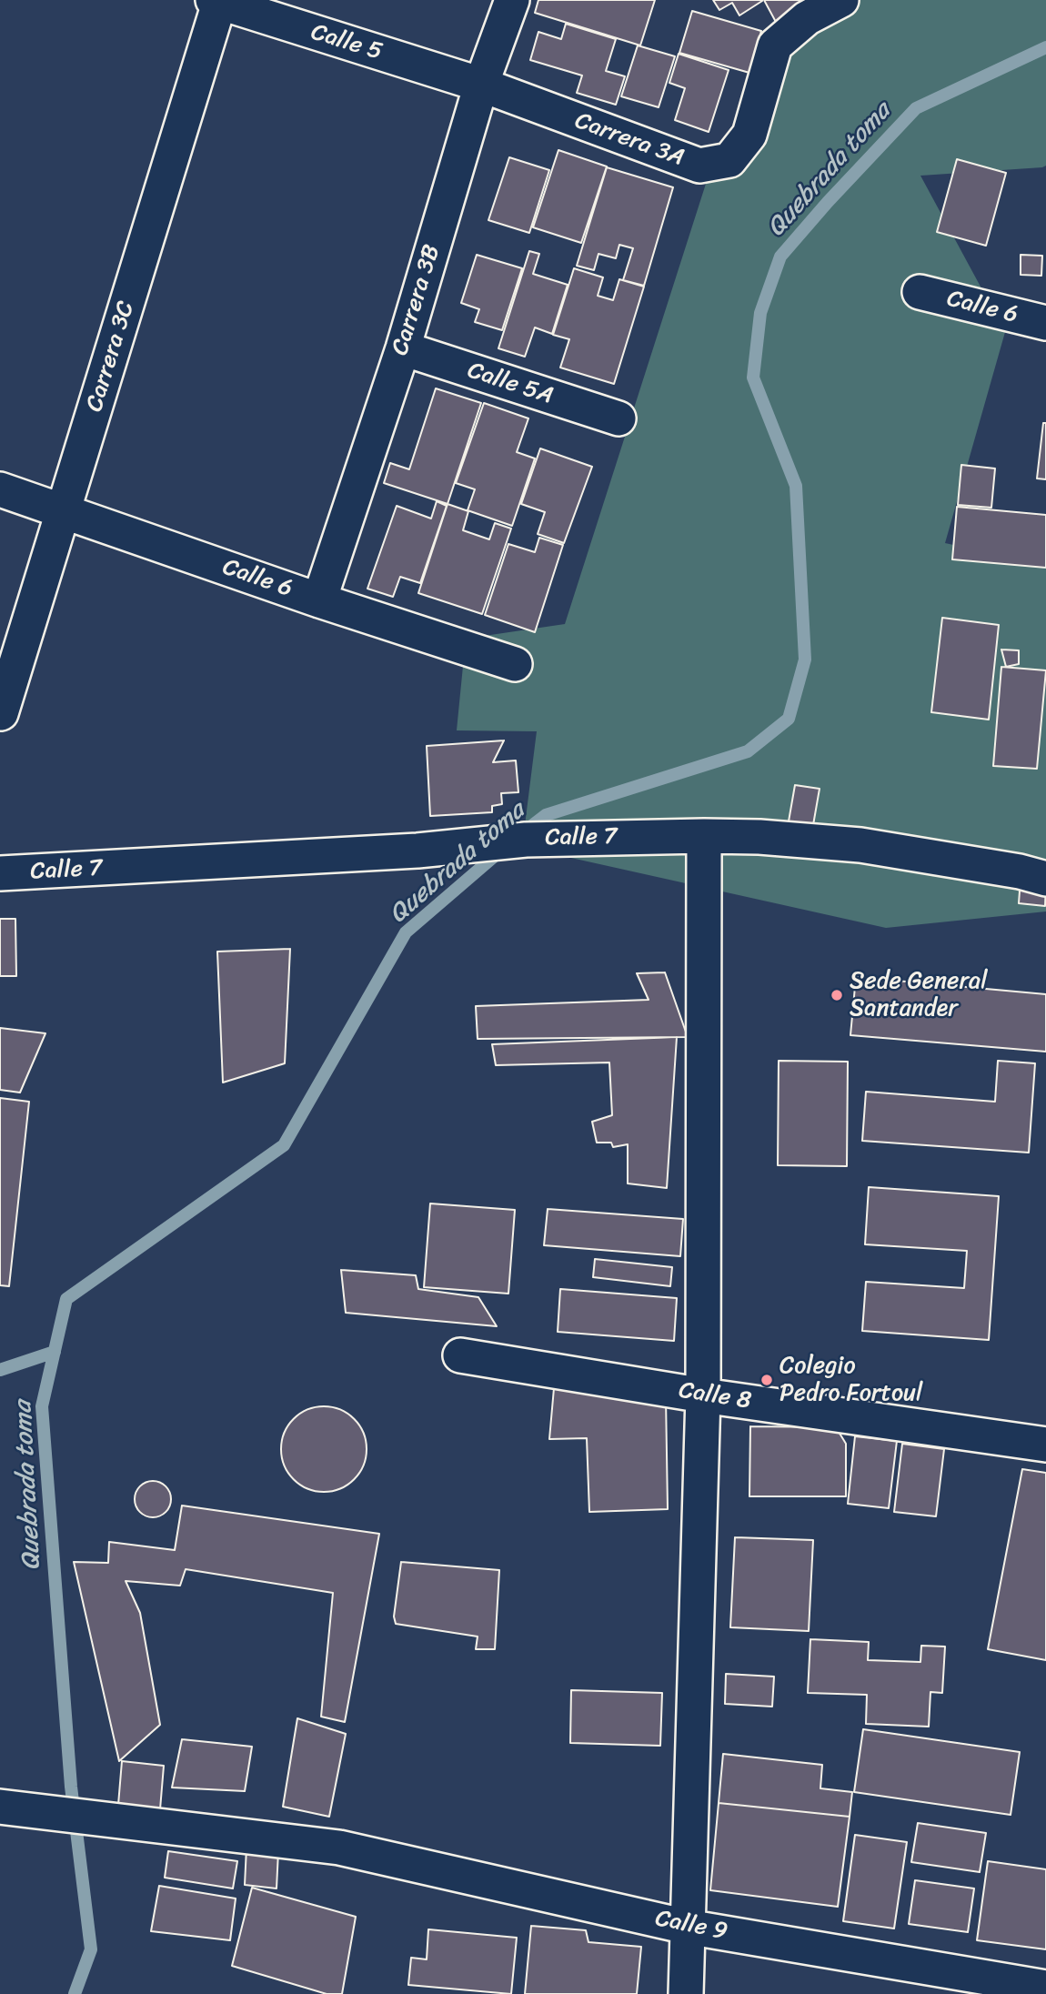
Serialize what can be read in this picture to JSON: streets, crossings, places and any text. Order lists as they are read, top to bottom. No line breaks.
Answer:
{"streets":{"street":["Calle 5","Carrera 3A","Carrera 3B","Calle 6","Carrera 3C","Calle 5A","Calle 7","Calle 8","Calle 9"]},"crossings":[["Calle 5","Carrera 3A"],["Calle 5","Carrera 3B"],["Calle 5","Carrera 3C"],["Carrera 3A","Carrera 3B"],["Carrera 3B","Calle 6"],["Carrera 3B","Calle 5A"],["Calle 6","Carrera 3C"]],"water":["Quebrada toma"],"places":["Sede General Santander","Colegio Pedro Fortoul"]}
